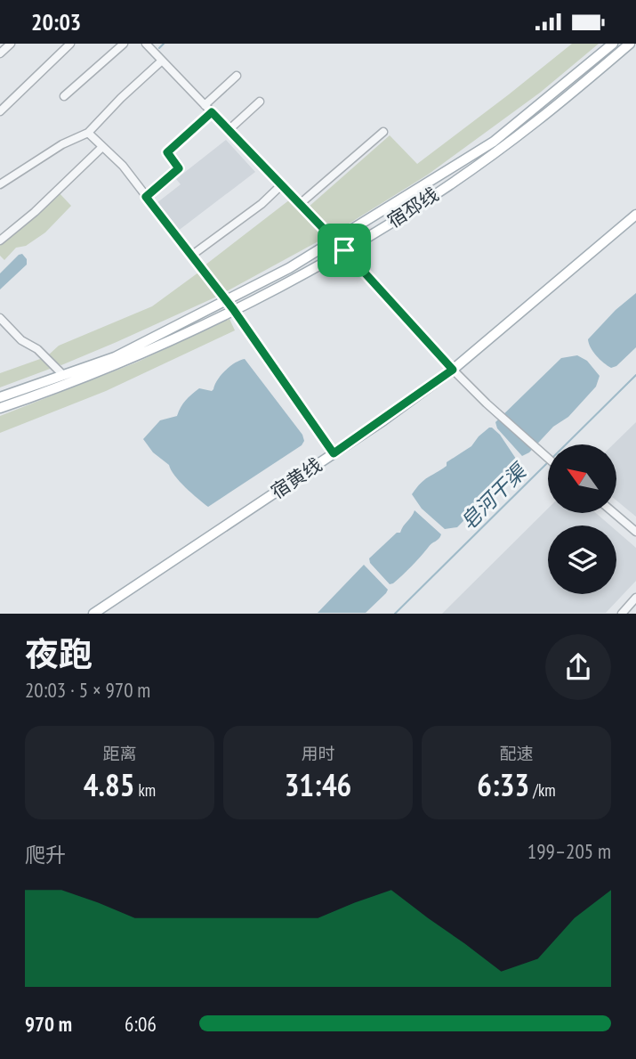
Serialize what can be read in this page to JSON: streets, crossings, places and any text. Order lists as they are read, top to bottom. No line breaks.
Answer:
{"streets":{"main road":["宿邳线","宿黄线"]},"water":["皂河干渠"],"north":"top left","page":{"status":"20:03","heading":["夜跑","20:03 · 5 × 970 m"],"stats":[["距离","4.85 km"],["用时","31:46"],["配速","6:33 /km"]],"chart":["爬升","199–205 m"],"list":[{"name":"970 m","note":"6:06"}]}}
